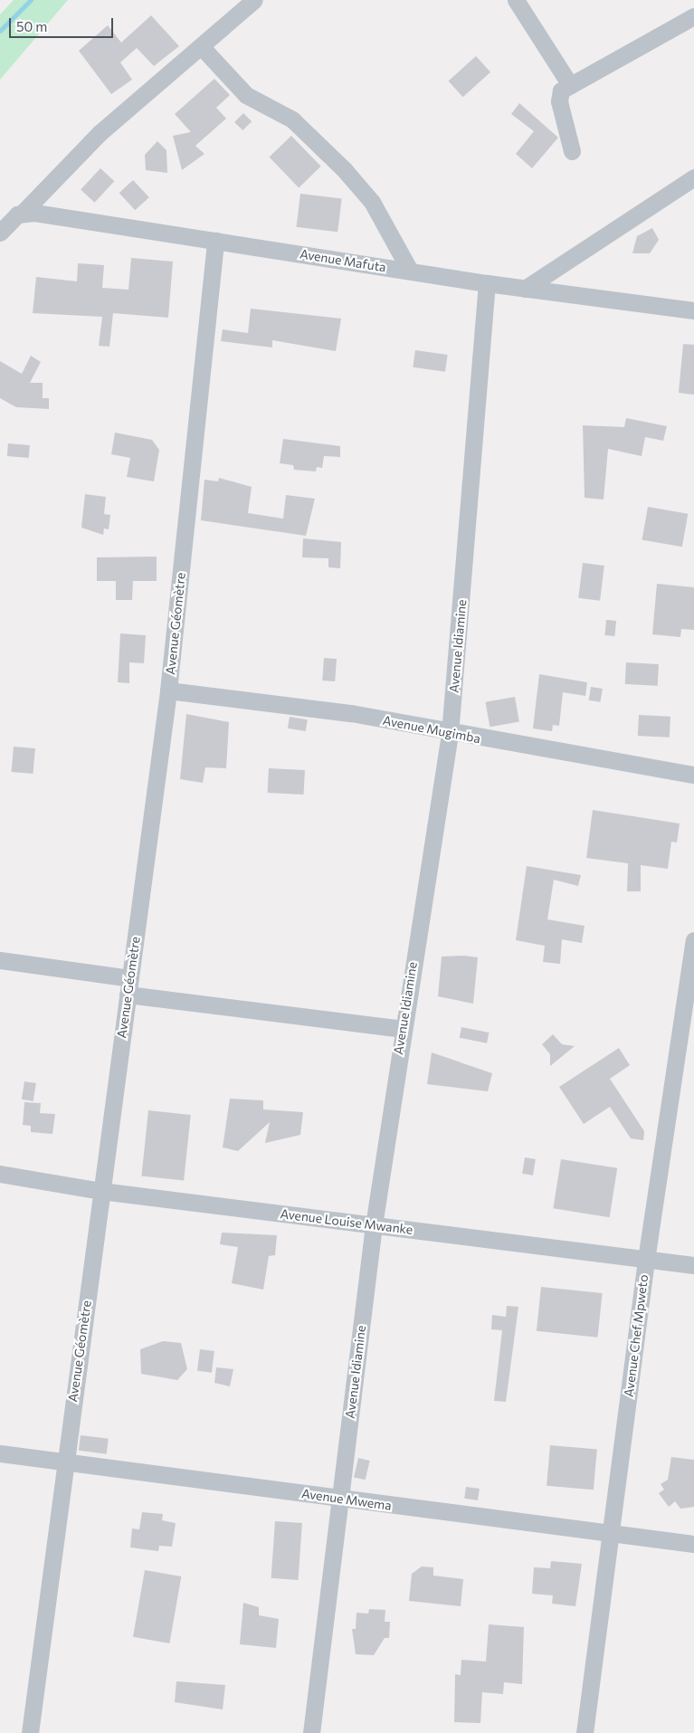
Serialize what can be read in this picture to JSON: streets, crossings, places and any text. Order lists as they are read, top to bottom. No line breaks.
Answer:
{"streets":{"street":["Avenue Mafuta","Avenue Géomètre","Avenue Idiamine","Avenue Mugimba","Avenue Louise Mwanke","Avenue Chef Mpweto","Avenue Mwema"]},"crossings":[["Avenue Mafuta","Avenue Géomètre"],["Avenue Mafuta","Avenue Idiamine"],["Avenue Géomètre","Avenue Mugimba"],["Avenue Géomètre","Avenue Louise Mwanke"],["Avenue Géomètre","Avenue Mwema"],["Avenue Idiamine","Avenue Mugimba"],["Avenue Idiamine","Avenue Louise Mwanke"],["Avenue Idiamine","Avenue Mwema"],["Avenue Louise Mwanke","Avenue Chef Mpweto"],["Avenue Chef Mpweto","Avenue Mwema"]],"scale_bar":"50 m"}
